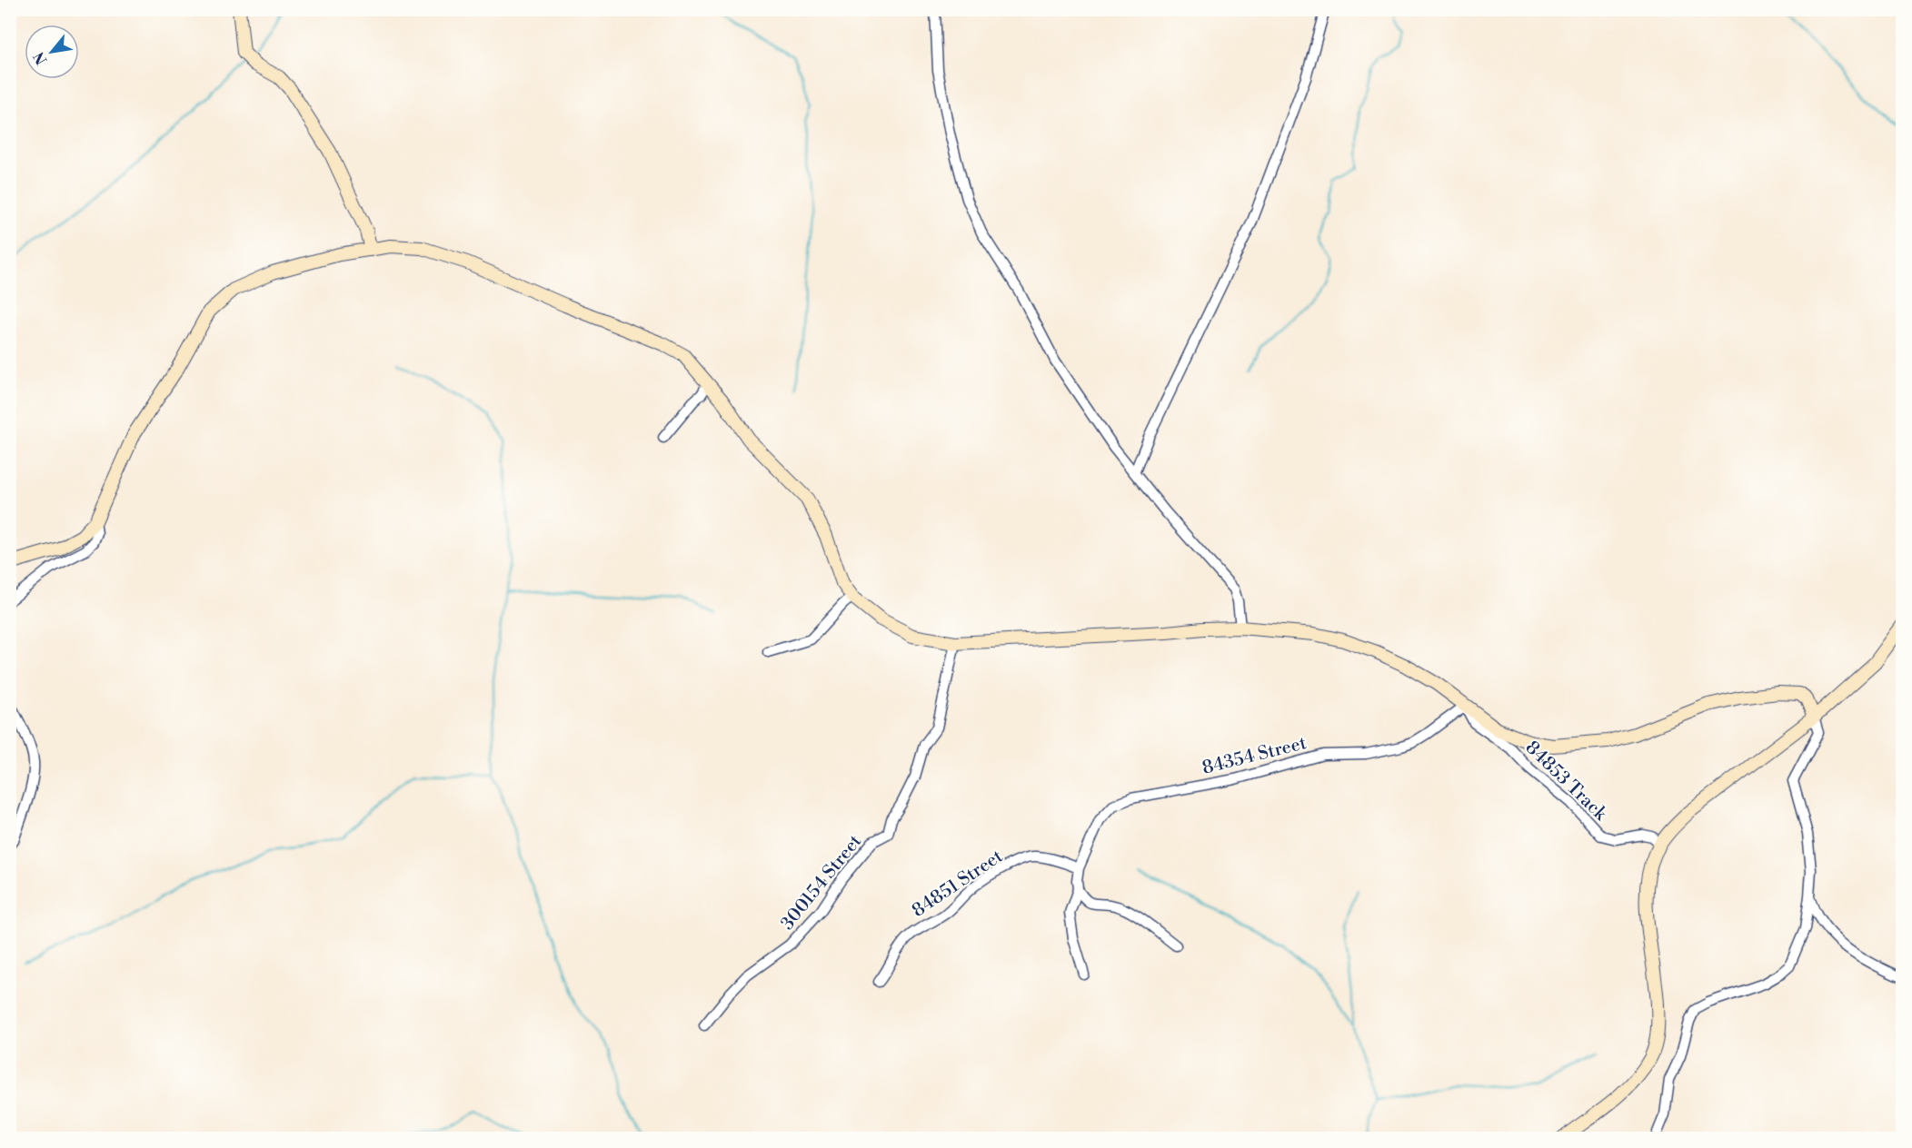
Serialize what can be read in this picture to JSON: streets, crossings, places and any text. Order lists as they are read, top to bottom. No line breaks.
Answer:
{"streets":{"street":["84354 Street","84853 Track","300154 Street","84851 Street"]},"crossings":[["84354 Street","84853 Track"],["84354 Street","84851 Street"]],"north":"bottom left"}
